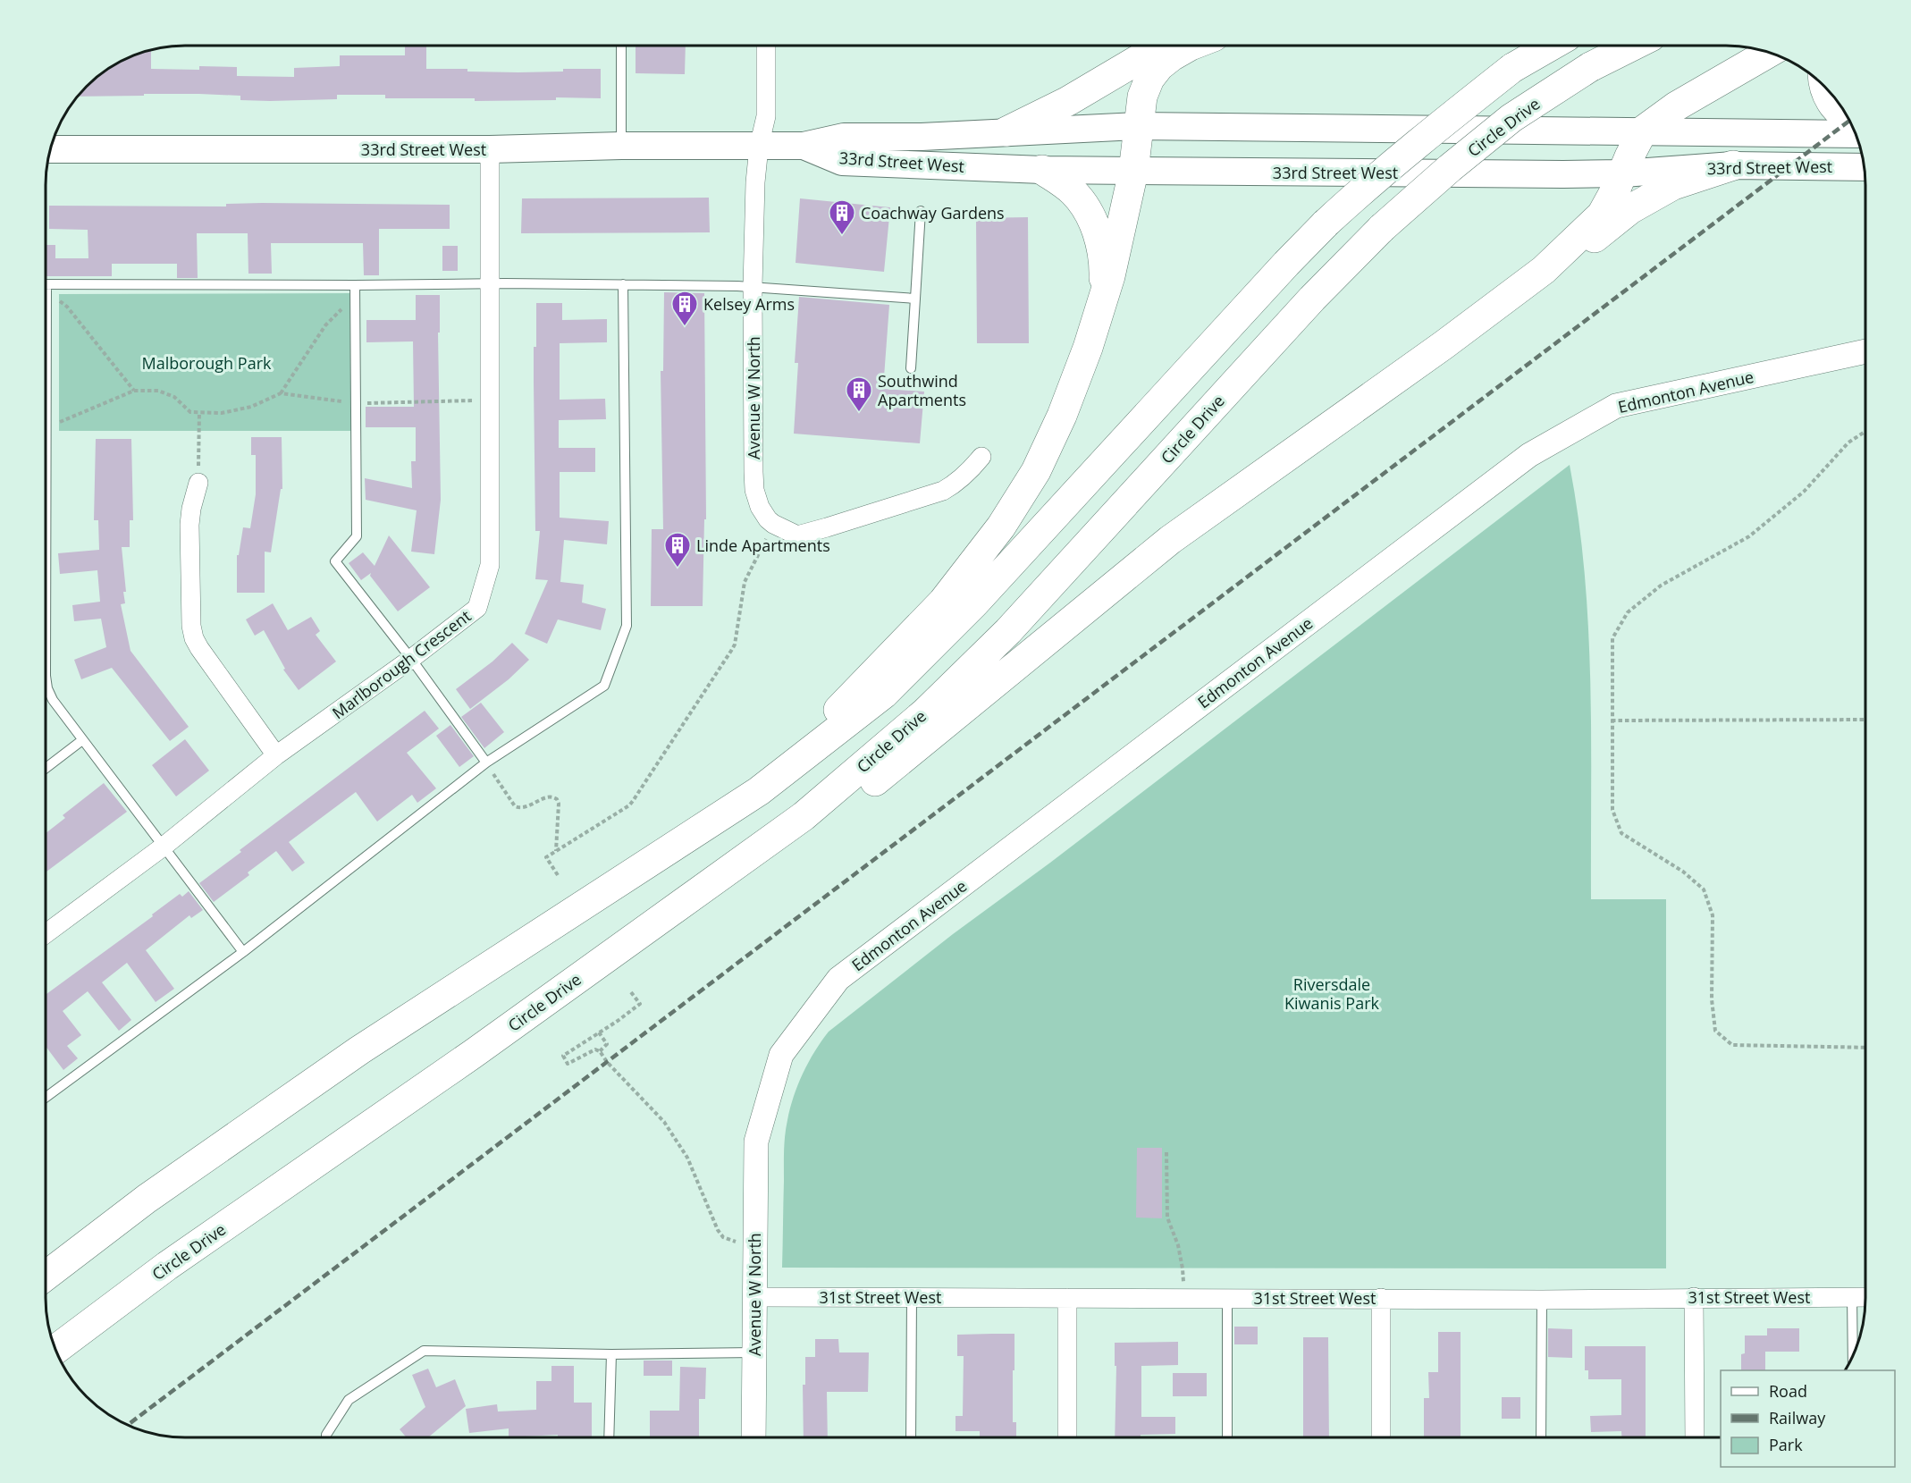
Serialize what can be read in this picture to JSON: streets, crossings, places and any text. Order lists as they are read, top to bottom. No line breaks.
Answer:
{"streets":{"highway":["Circle Drive"],"main road":["33rd Street West"],"street":["Edmonton Avenue","Avenue W North","Marlborough Crescent","31st Street West"]},"crossings":[["33rd Street West","Avenue W North"],["33rd Street West","Marlborough Crescent"],["Edmonton Avenue","Avenue W North"],["Avenue W North","31st Street West"]],"parks":["Malborough Park","Riversdale Kiwanis Park"],"places":{"building":["Coachway Gardens","Kelsey Arms","Southwind Apartments","Linde Apartments"]},"legend":["Road","Railway","Park"]}
